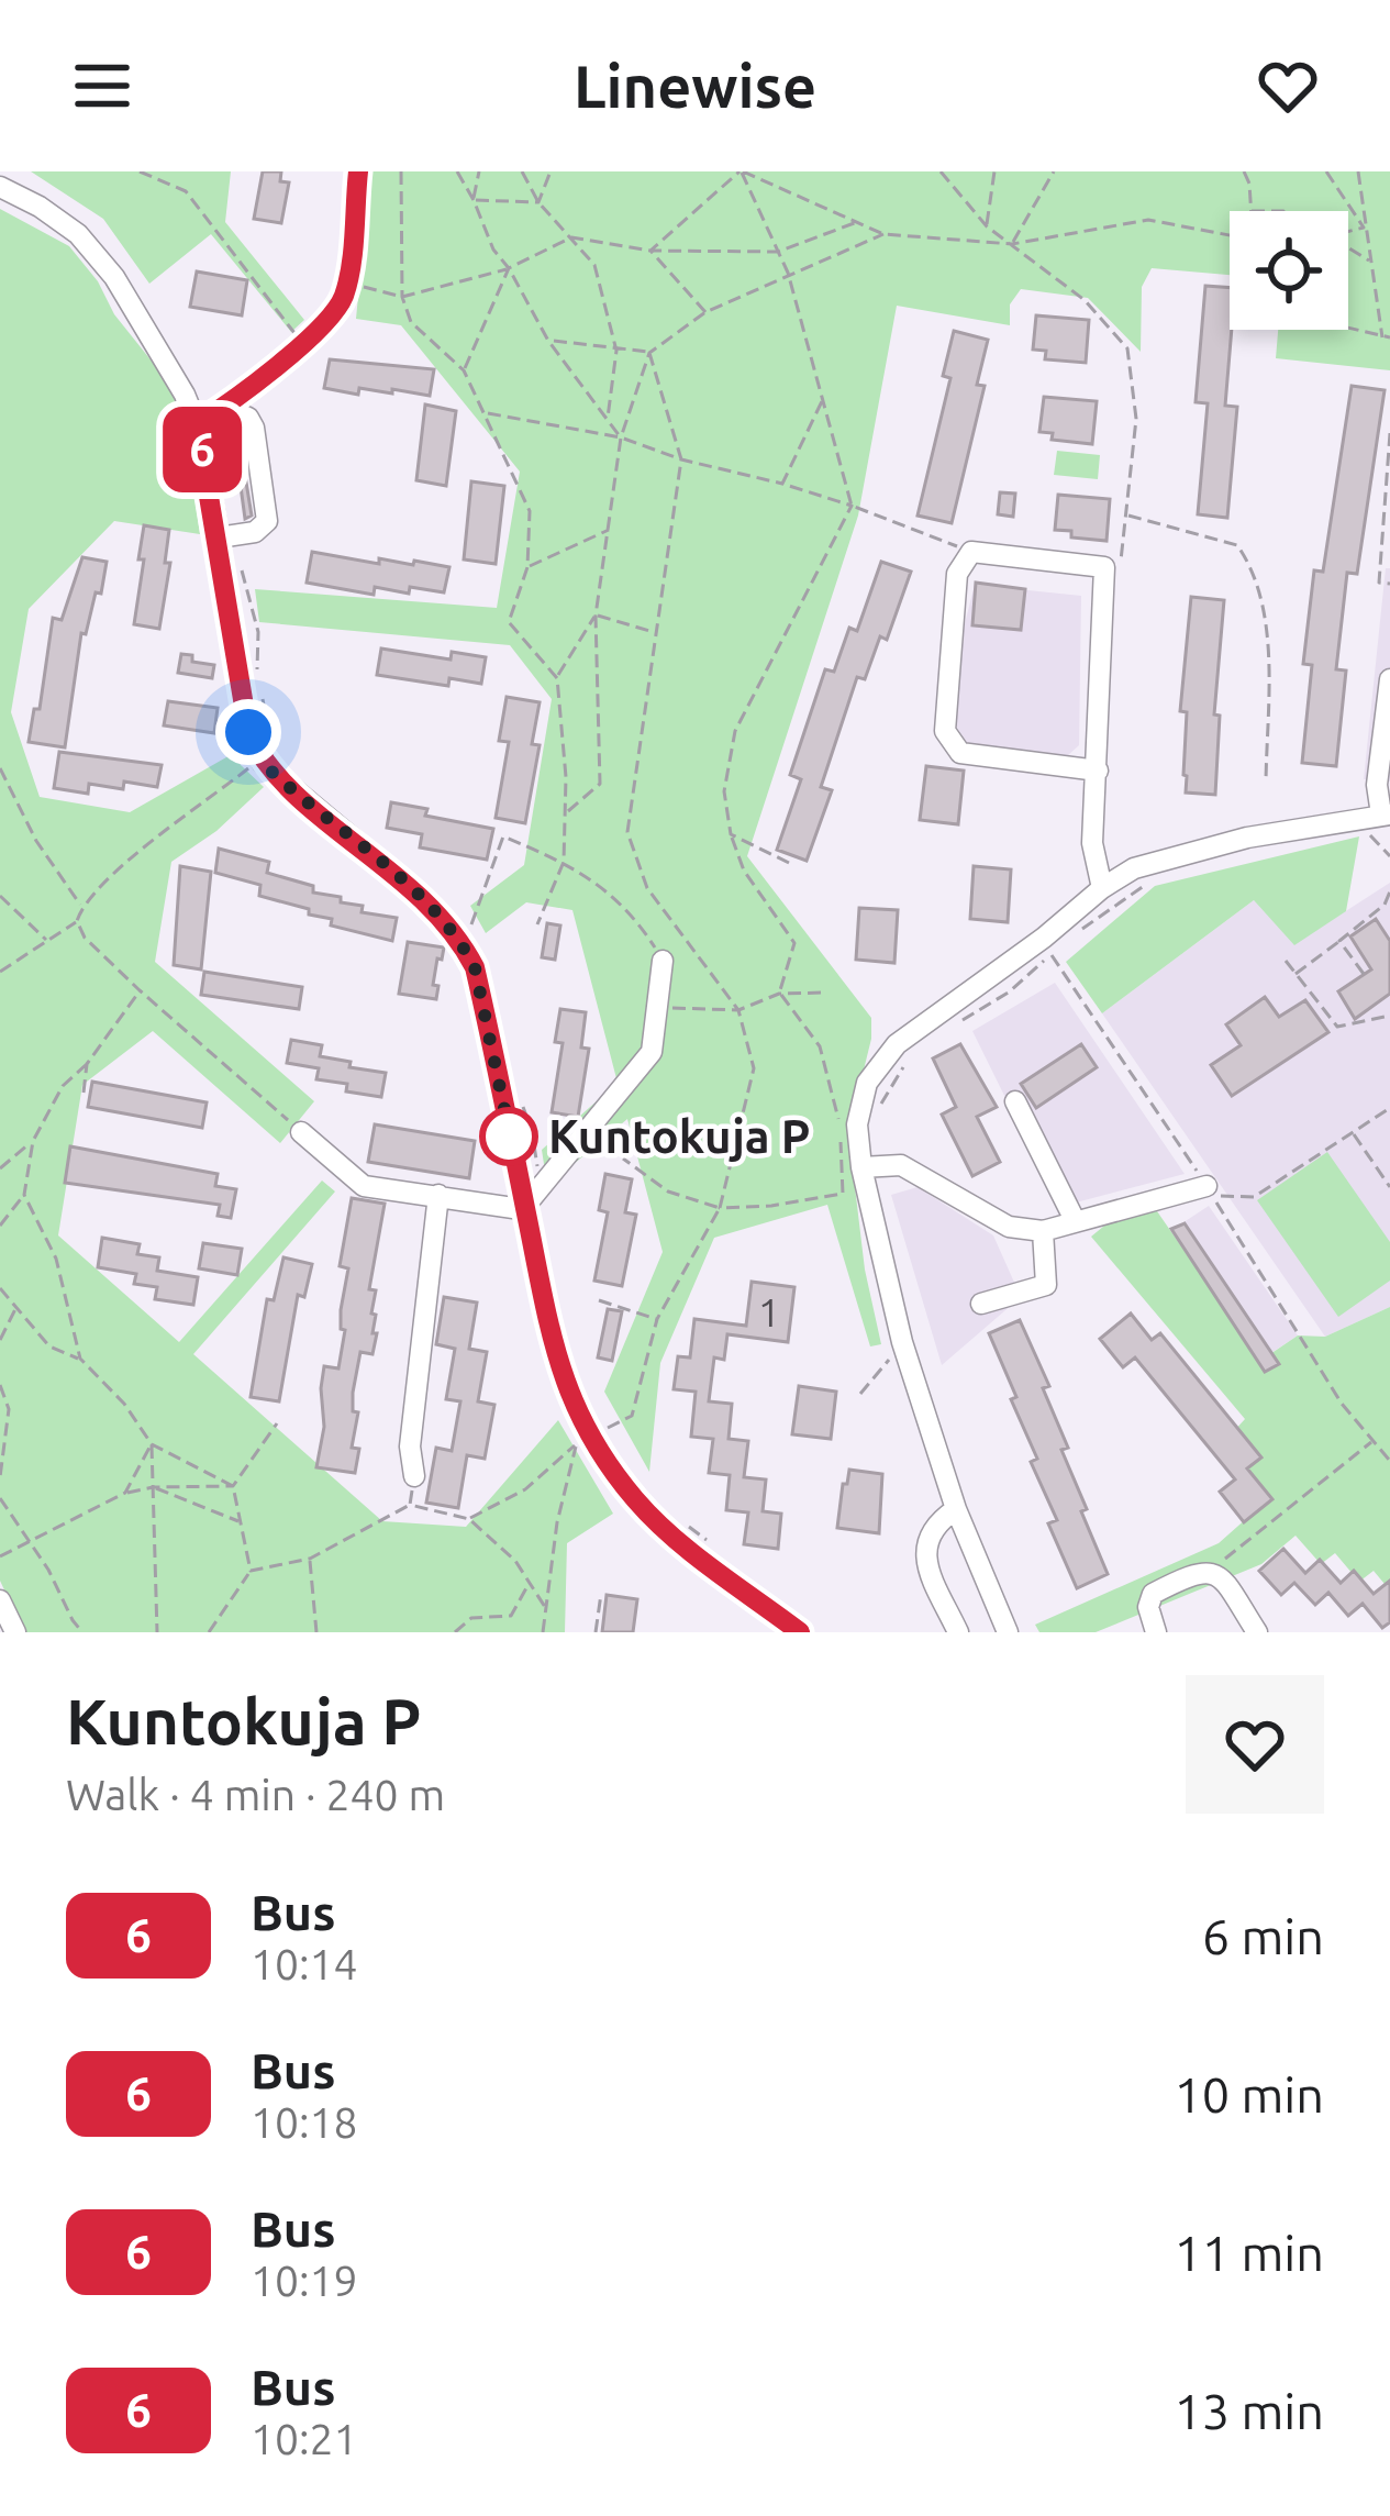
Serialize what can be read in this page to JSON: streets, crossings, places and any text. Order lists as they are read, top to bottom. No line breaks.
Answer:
{"places":["Kuntokuja P"],"lines":["bus line 6"],"house_numbers":["1"],"page":{"header":"Linewise","on_map":"6","heading":["Kuntokuja P","Walk · 4 min · 240 m"],"list":[{"mark":"6","name":"Bus","note":"10:14","value":"6 min"},{"mark":"6","name":"Bus","note":"10:18","value":"10 min"},{"mark":"6","name":"Bus","note":"10:19","value":"11 min"},{"mark":"6","name":"Bus","note":"10:21","value":"13 min"}]}}
